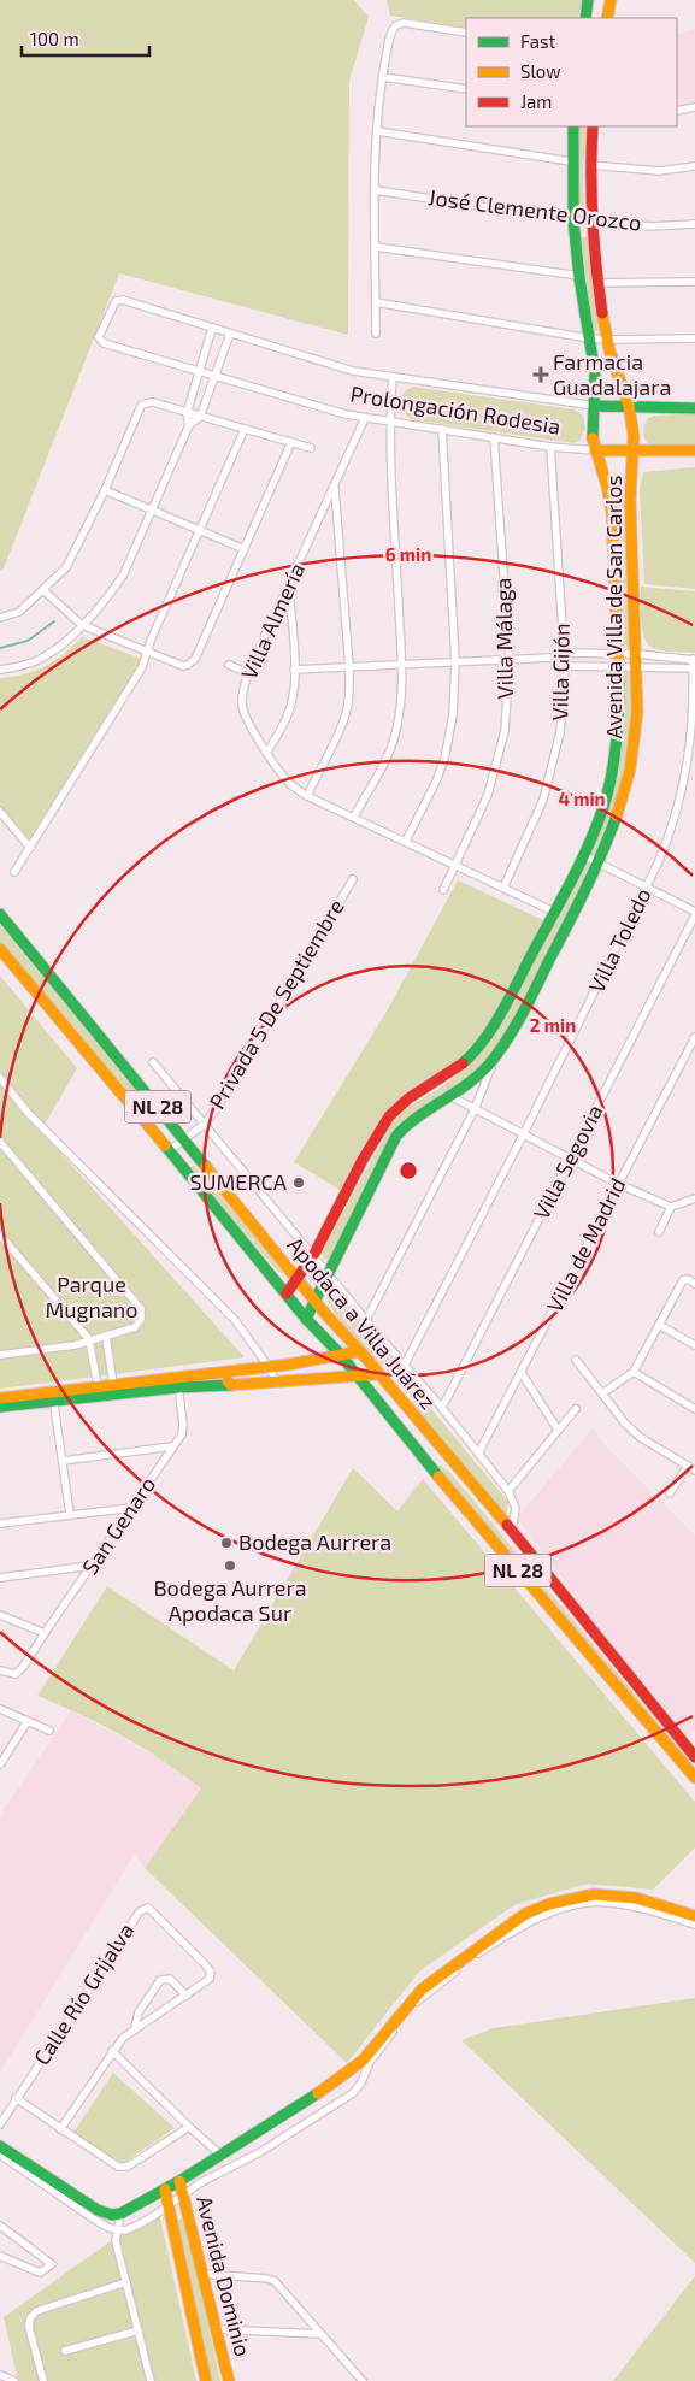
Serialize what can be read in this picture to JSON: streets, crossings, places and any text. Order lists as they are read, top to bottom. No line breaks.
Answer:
{"streets":{"street":["José Clemente Orozco","Prolongación Rodesia","Avenida Villa de San Carlos","Villa Almería","Villa Málaga","Villa Gijón","Villa Toledo","Privada 5 De Septiembre","NL 28","Villa Segovia","Villa de Madrid","Apodaca a Villa Juárez","San Genaro","Calle Río Grijalva","Avenida Dominio"]},"crossings":[["José Clemente Orozco","Avenida Villa de San Carlos"],["Prolongación Rodesia","Avenida Villa de San Carlos"],["Prolongación Rodesia","Villa Almería"],["Prolongación Rodesia","Villa Málaga"],["Prolongación Rodesia","Villa Gijón"],["Avenida Villa de San Carlos","Villa Almería"],["Avenida Villa de San Carlos","Apodaca a Villa Juárez"],["Villa Almería","Villa Málaga"],["Villa Almería","Villa Gijón"],["Privada 5 De Septiembre","Apodaca a Villa Juárez"]],"parks":["Parque Mugnano"],"places":{"health":["Farmacia Guadalajara"],"other":["SUMERCA","Bodega Aurrera","Bodega Aurrera Apodaca Sur"]},"legend":["Fast","Slow","Jam"],"scale_bar":"100 m","rings":["6 min","4 min","2 min"]}
